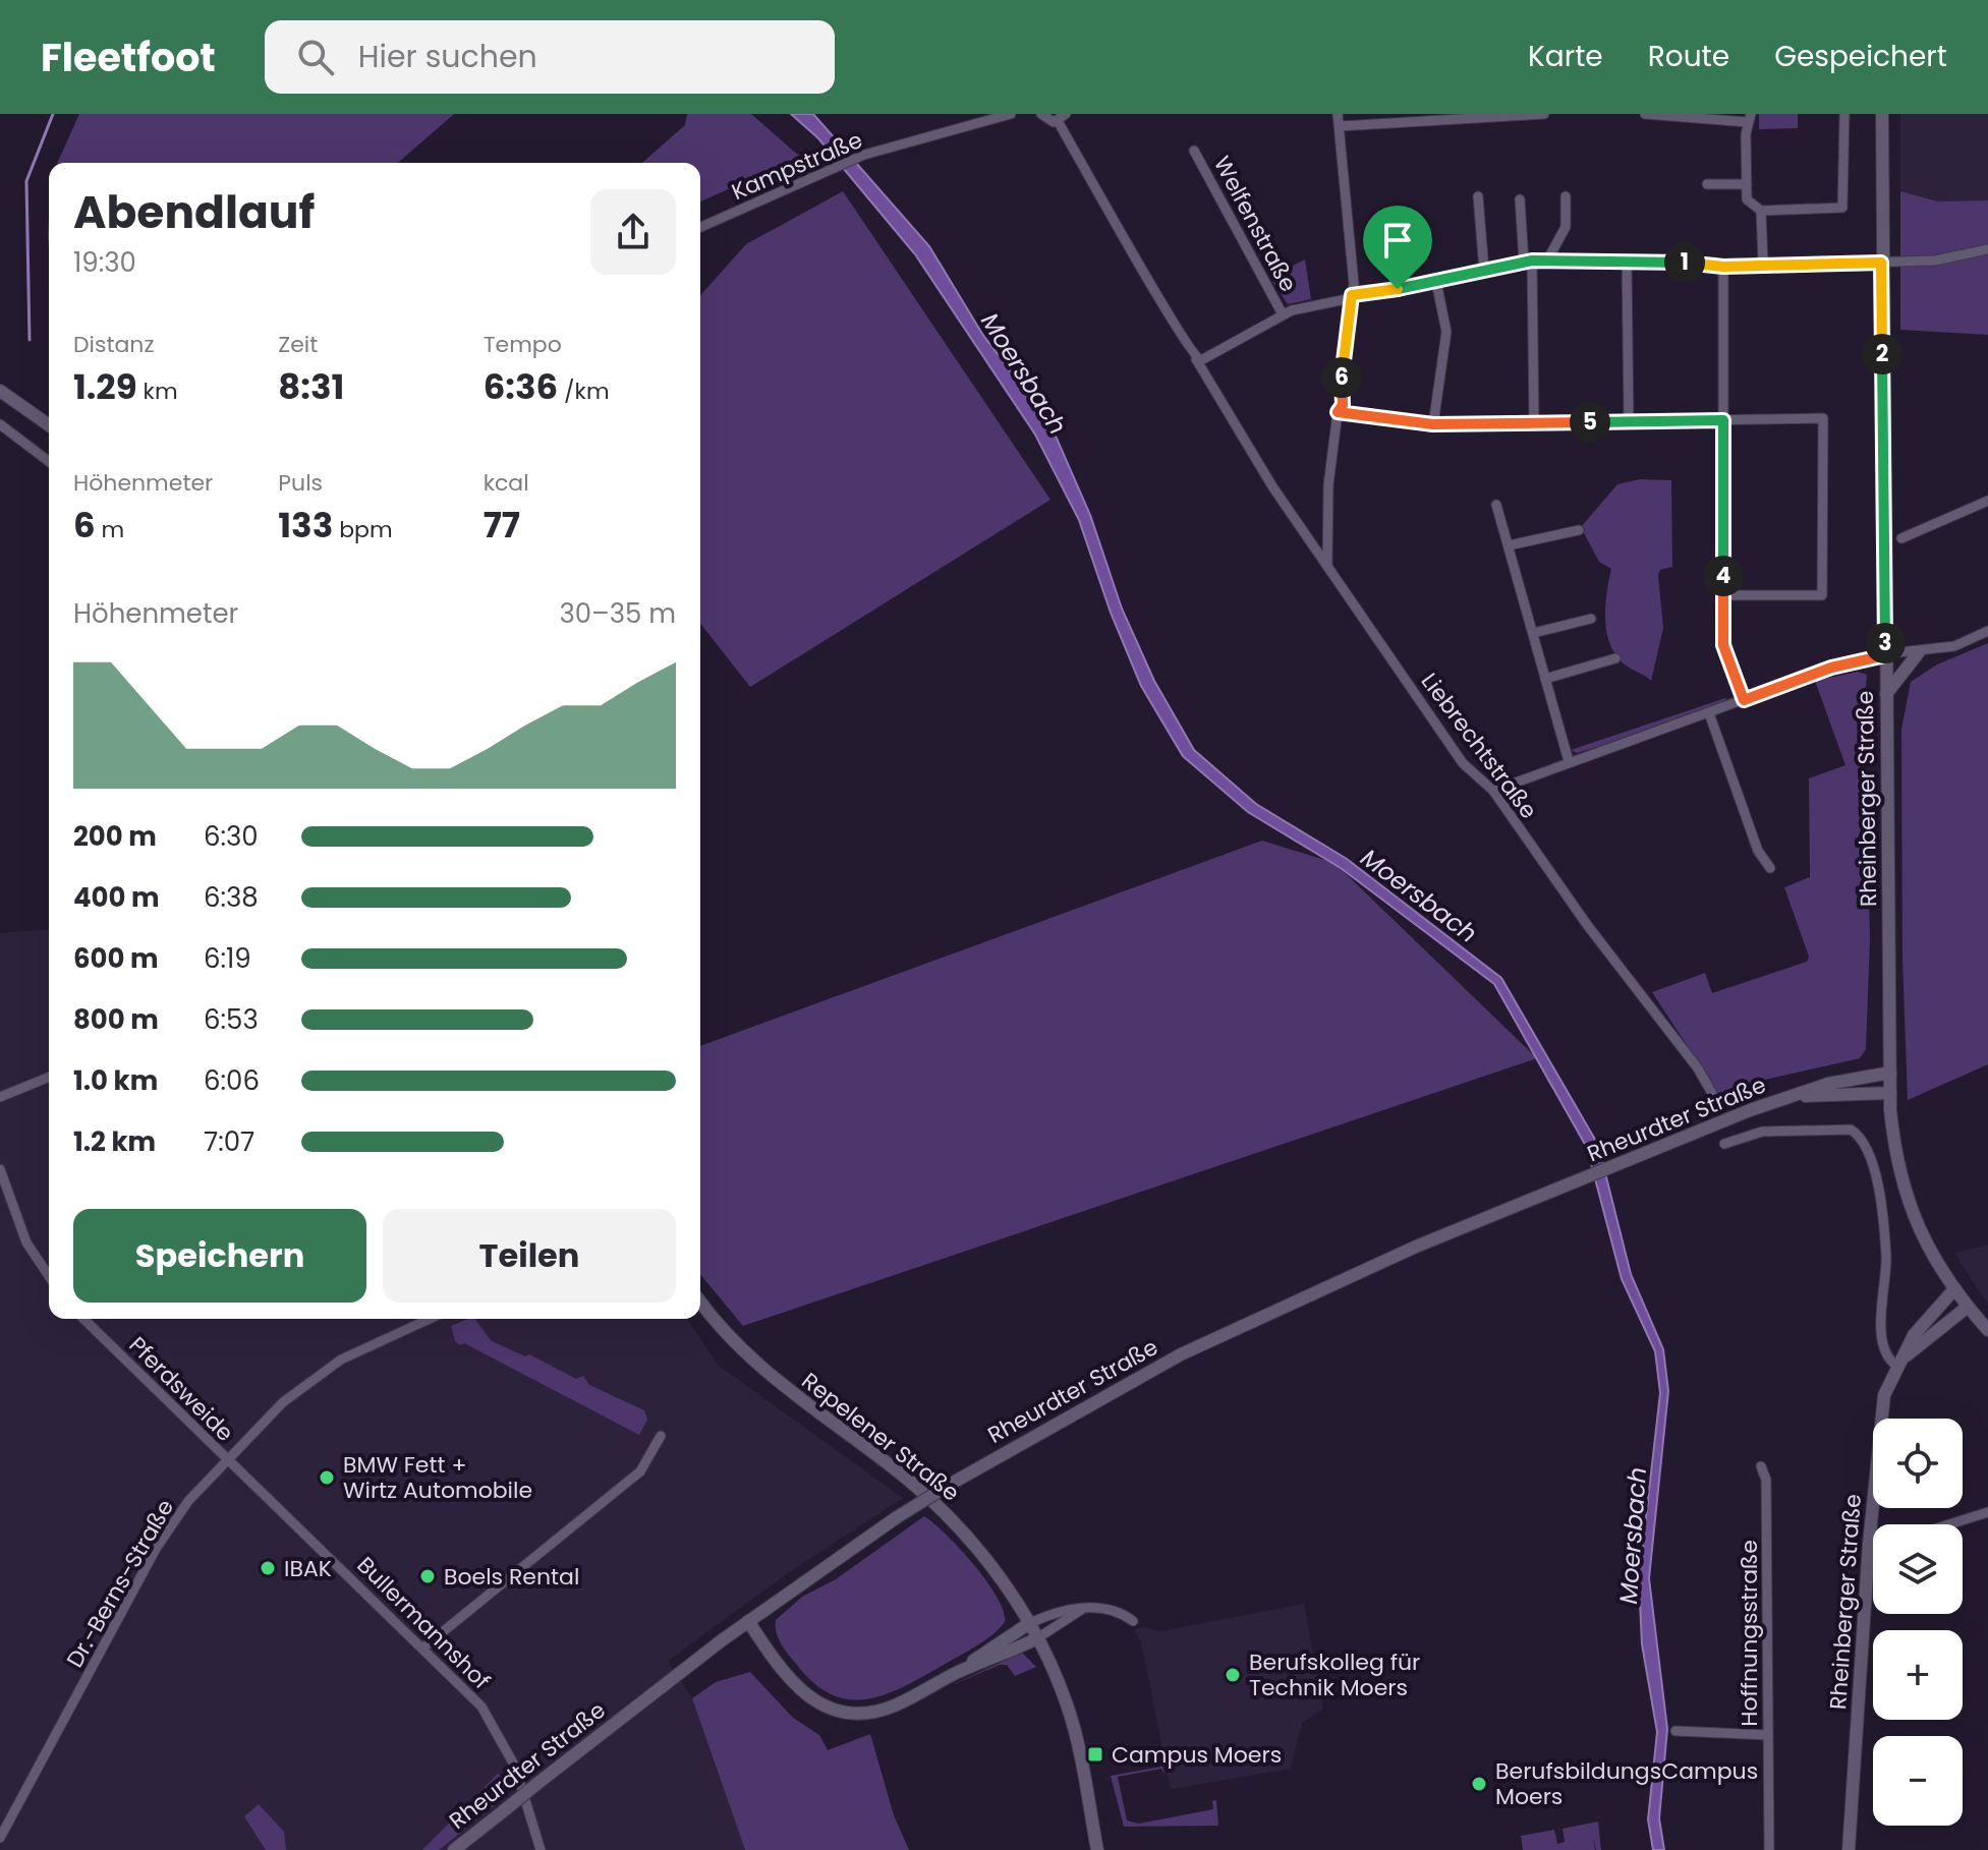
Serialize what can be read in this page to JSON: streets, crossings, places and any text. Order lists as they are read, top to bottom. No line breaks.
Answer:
{"streets":{"main road":["Rheinberger Straße","Rheurdter Straße","Repelener Straße"],"street":["Kampstraße","Welfenstraße","Liebrechtstraße","Pferdsweide","Dr.-Berns-Straße","Bullermannshof","Hoffnungsstraße"]},"crossings":[["Rheinberger Straße","Rheurdter Straße"],["Pferdsweide","Dr.-Berns-Straße"],["Pferdsweide","Bullermannshof"],["Dr.-Berns-Straße","Bullermannshof"]],"water":["Moersbach"],"places":{"other":["BMW Fett + Wirtz Automobile","IBAK","Boels Rental","Berufskolleg für Technik Moers","BerufsbildungsCampus Moers"],"transit":["Campus Moers"]},"page":{"header":"Fleetfoot","search":"Hier suchen","nav":["Karte","Route","Gespeichert"],"heading":["Abendlauf","19:30"],"pins":["1","2","6","5","4","3"],"stats":[["Distanz","1.29 km"],["Zeit","8:31"],["Tempo","6:36 /km"],["Höhenmeter","6 m"],["Puls","133 bpm"],["kcal","77"]],"chart":["Höhenmeter","30–35 m"],"list":[{"name":"200 m","note":"6:30"},{"name":"400 m","note":"6:38"},{"name":"600 m","note":"6:19"},{"name":"800 m","note":"6:53"},{"name":"1.0 km","note":"6:06"},{"name":"1.2 km","note":"7:07"}],"buttons":["Speichern","Teilen"],"map_buttons":["+","−"]}}
